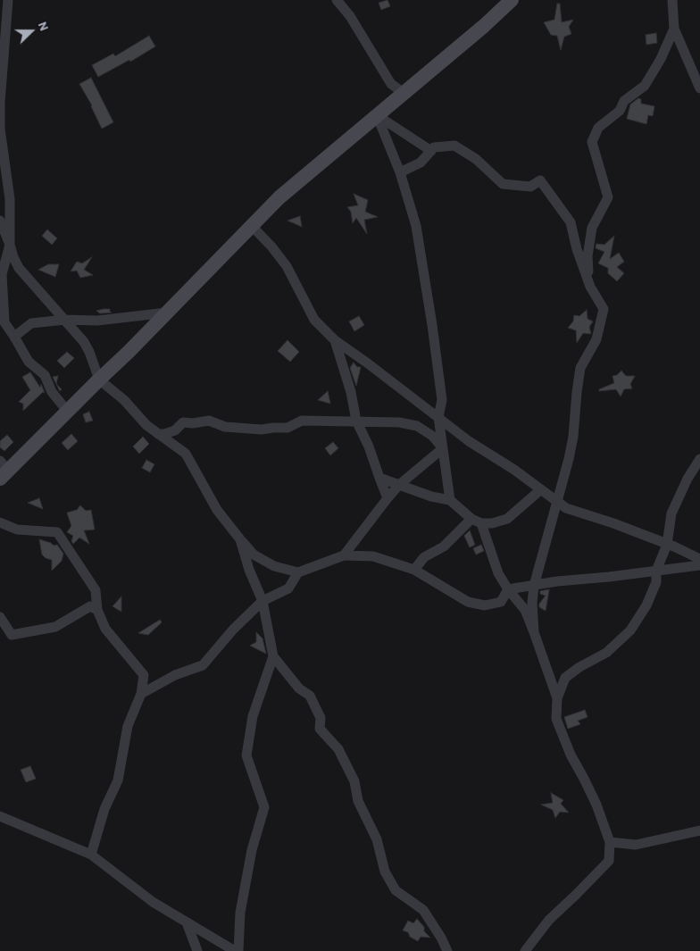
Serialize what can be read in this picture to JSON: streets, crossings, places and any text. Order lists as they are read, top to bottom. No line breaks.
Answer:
{"north":"right"}
